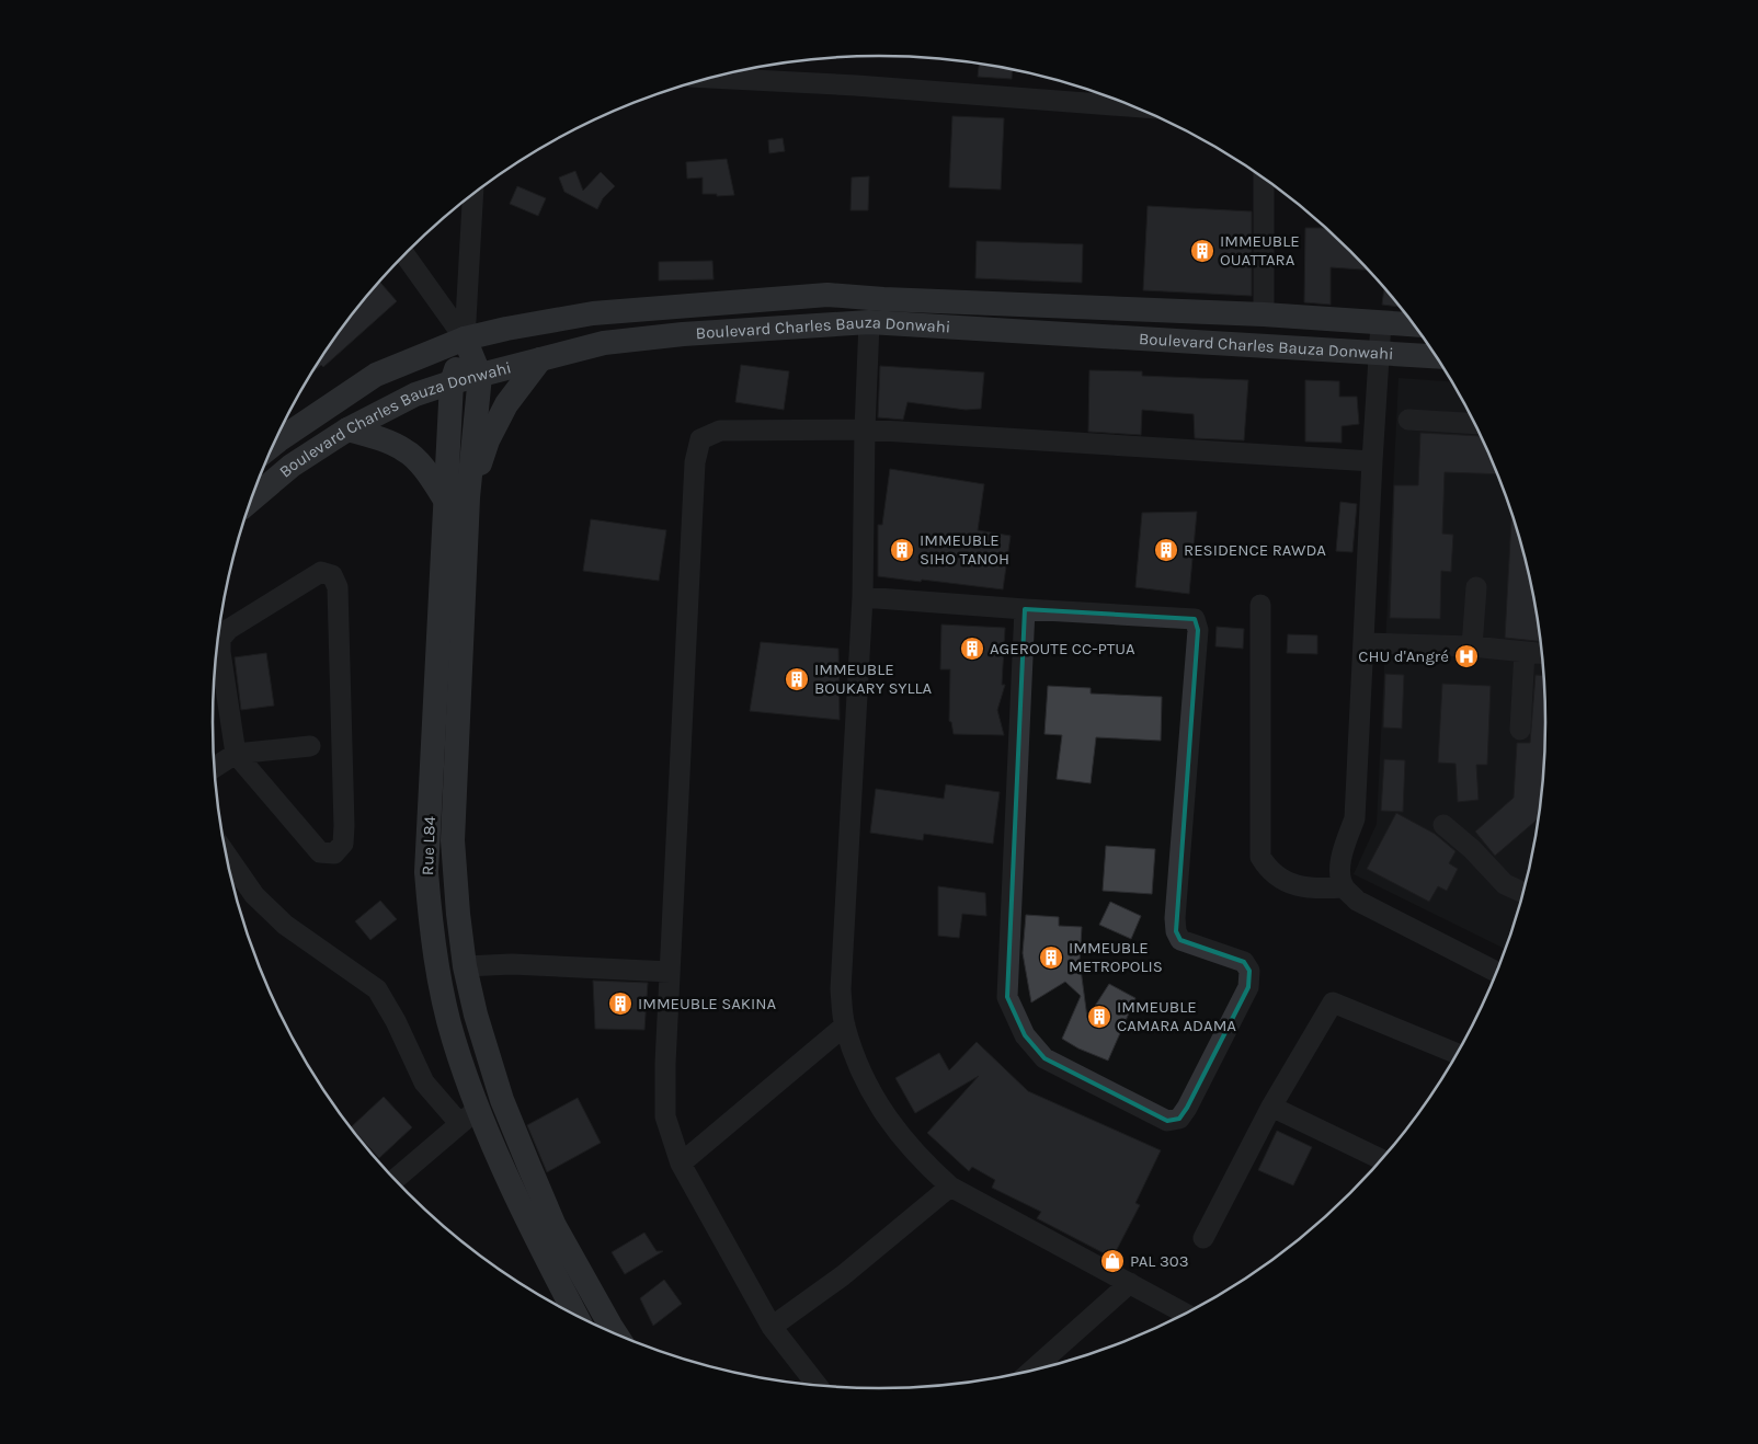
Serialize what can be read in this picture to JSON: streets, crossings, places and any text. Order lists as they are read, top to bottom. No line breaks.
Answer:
{"streets":{"main road":["Boulevard Charles Bauza Donwahi","Rue L84"]},"crossings":[["Boulevard Charles Bauza Donwahi","Rue L84"]],"places":{"building":["IMMEUBLE OUATTARA","IMMEUBLE SIHO TANOH","RESIDENCE RAWDA","AGEROUTE CC-PTUA","IMMEUBLE BOUKARY SYLLA","IMMEUBLE METROPOLIS","IMMEUBLE SAKINA","IMMEUBLE CAMARA ADAMA"],"hospital":["CHU d'Angré"],"shop":["PAL 303"]}}
